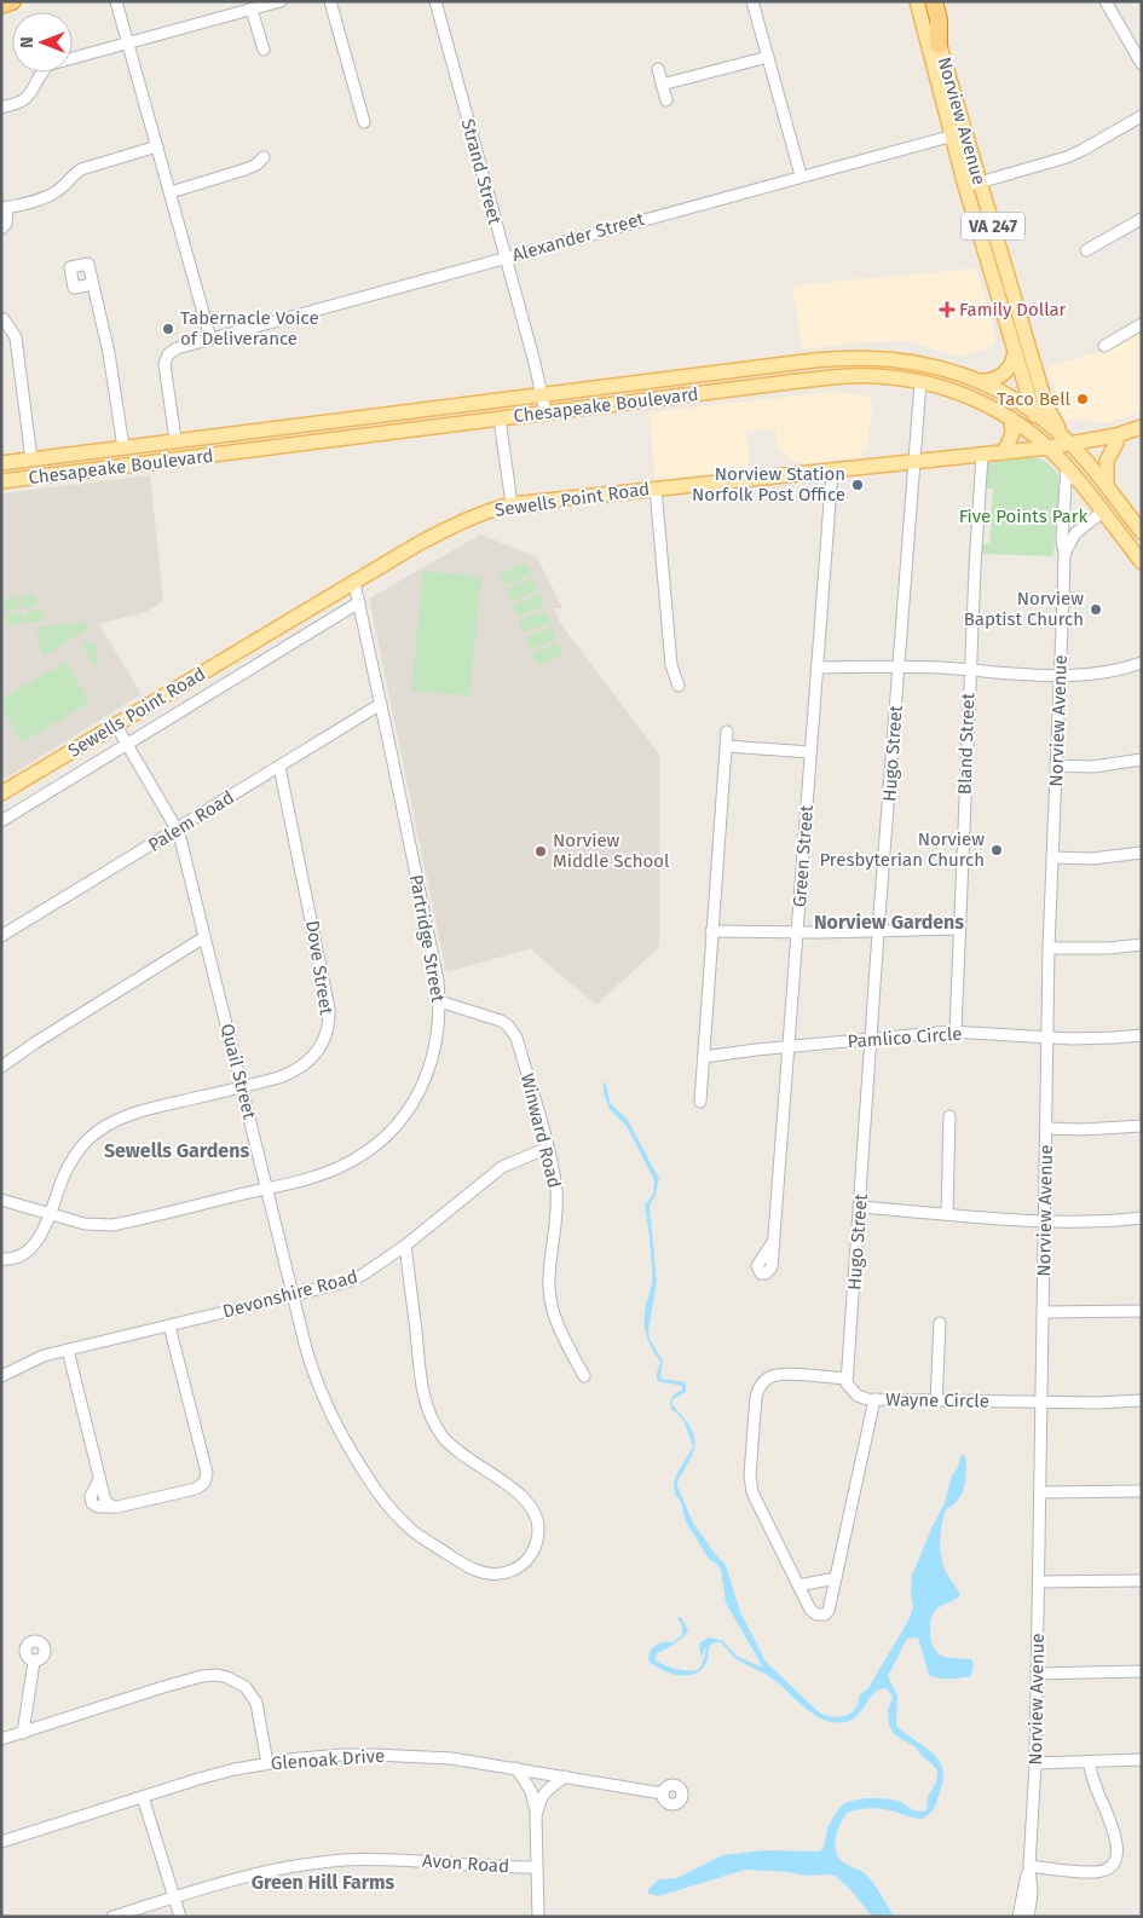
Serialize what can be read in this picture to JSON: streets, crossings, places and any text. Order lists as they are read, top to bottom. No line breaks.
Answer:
{"streets":{"main road":["Norview Avenue","VA 247","Chesapeake Boulevard","Sewells Point Road"],"street":["Strand Street","Alexander Street","Bland Street","Hugo Street","Palem Road","Green Street","Partridge Street","Dove Street","Pamlico Circle","Quail Street","Winward Road","Devonshire Road","Wayne Circle","Glenoak Drive","Avon Road"]},"crossings":[["Norview Avenue","Alexander Street"],["Norview Avenue","Chesapeake Boulevard"],["Norview Avenue","Sewells Point Road"],["Norview Avenue","Pamlico Circle"],["Norview Avenue","Wayne Circle"],["Strand Street","Alexander Street"],["Strand Street","Chesapeake Boulevard"],["Alexander Street","Chesapeake Boulevard"],["Chesapeake Boulevard","Sewells Point Road"],["Chesapeake Boulevard","Hugo Street"],["Sewells Point Road","Bland Street"],["Sewells Point Road","Hugo Street"],["Sewells Point Road","Green Street"],["Sewells Point Road","Partridge Street"],["Sewells Point Road","Quail Street"],["Bland Street","Pamlico Circle"],["Hugo Street","Pamlico Circle"],["Hugo Street","Wayne Circle"],["Palem Road","Partridge Street"],["Palem Road","Dove Street"],["Palem Road","Quail Street"],["Green Street","Pamlico Circle"],["Partridge Street","Dove Street"],["Partridge Street","Quail Street"],["Partridge Street","Winward Road"],["Dove Street","Quail Street"],["Quail Street","Devonshire Road"],["Winward Road","Devonshire Road"]],"districts":["Norview Gardens","Sewells Gardens","Green Hill Farms"],"parks":["Five Points Park"],"places":{"health":["Family Dollar"],"other":["Tabernacle Voice of Deliverance","Taco Bell","Norview Station Norfolk Post Office","Norview Baptist Church","Norview Presbyterian Church","Norview Middle School"]},"north":"left"}
